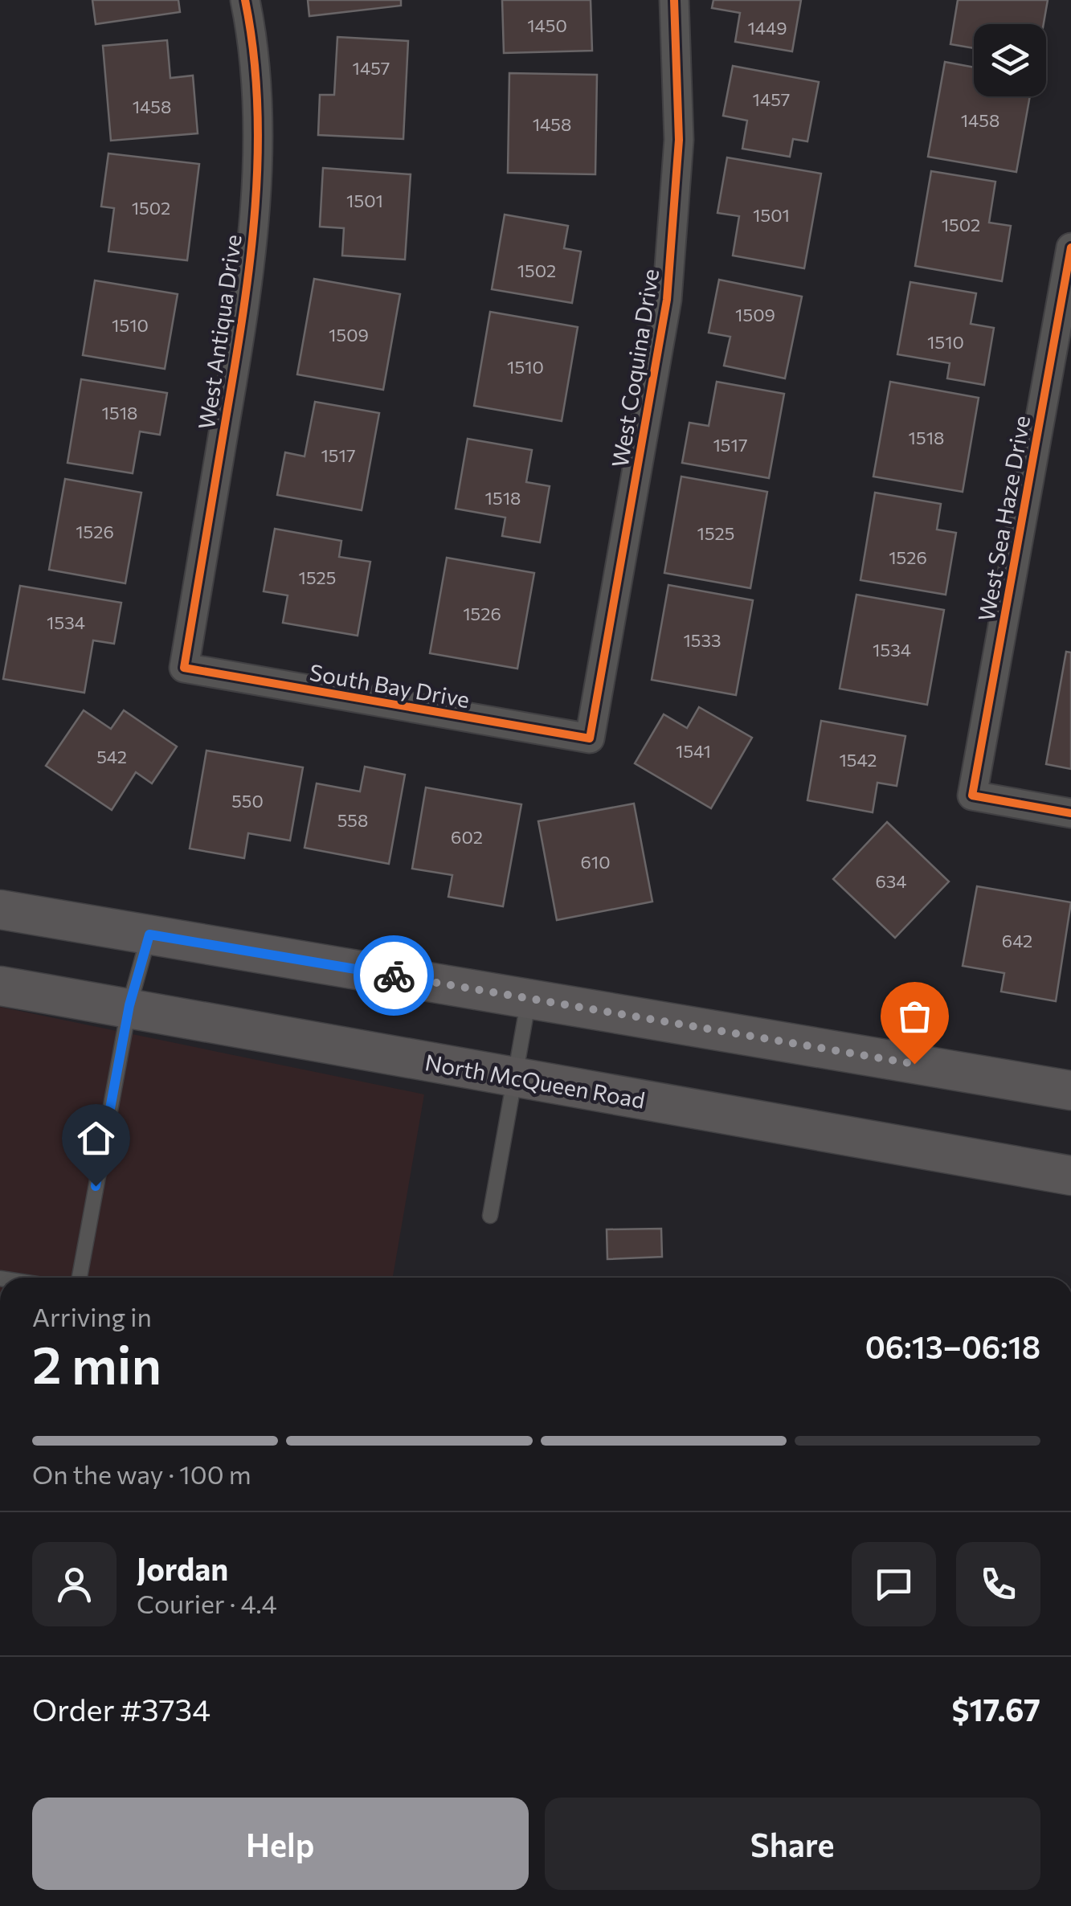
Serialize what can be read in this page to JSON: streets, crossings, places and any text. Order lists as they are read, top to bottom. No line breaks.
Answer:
{"streets":{"main road":["North McQueen Road"],"street":["West Antiqua Drive","West Coquina Drive","West Sea Haze Drive","South Bay Drive"]},"crossings":[["West Antiqua Drive","South Bay Drive"],["West Coquina Drive","South Bay Drive"]],"house_numbers":["1450","1449","1457","1457","1458","1458","1458","1501","1502","1501","1502","1502","1509","1510","1509","1510","1510","1518","1518","1517","1517","1518","1526","1525","1526","1525","1526","1534","1533","1534","1541","542","1542","550","558","602","610","634","642"],"page":{"heading":["2 min","Arriving in","06:13–06:18"],"panel":["Jordan","Courier · 4.4","Order #3734","$17.67"],"bar":"On the way · 100 m","buttons":["Help","Share"]}}
